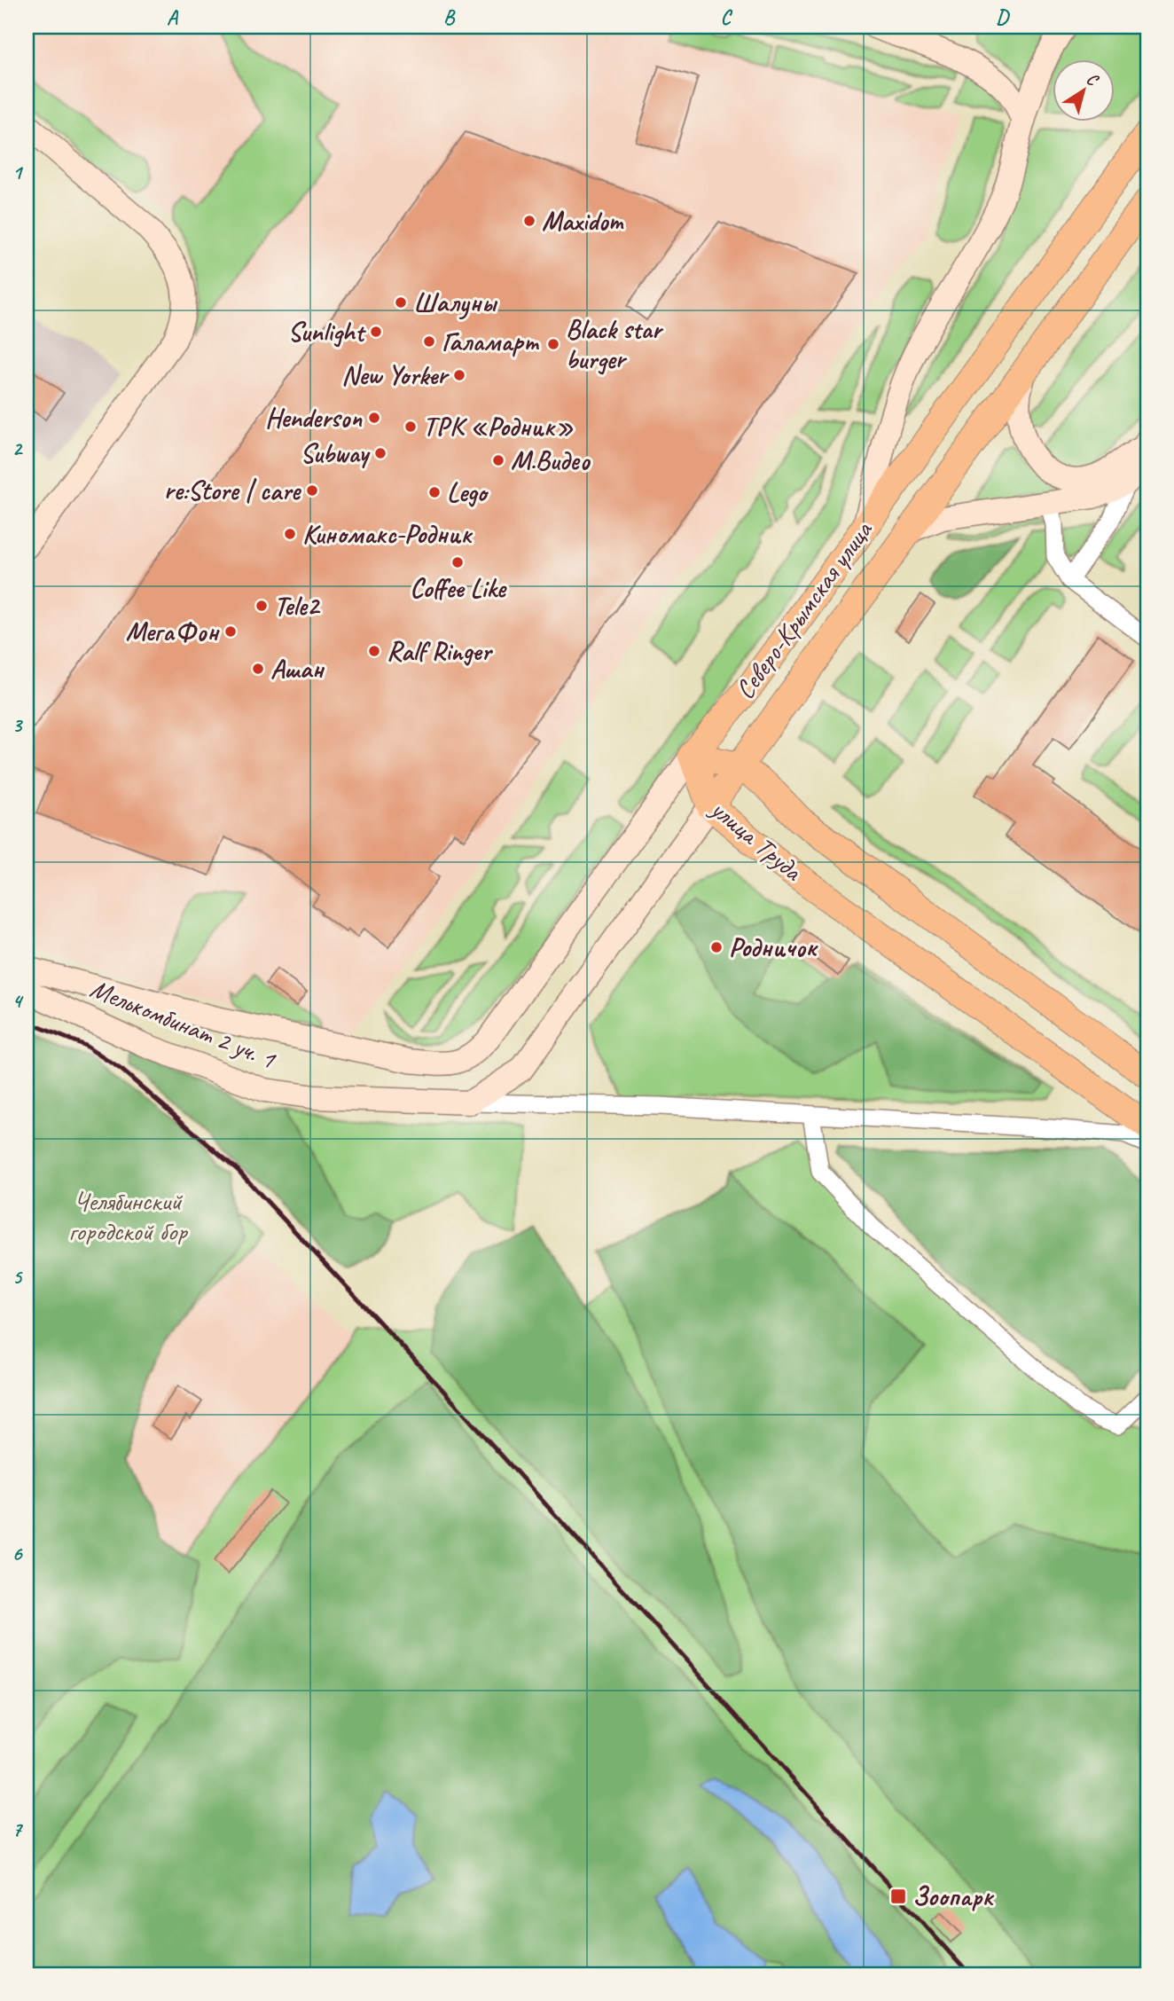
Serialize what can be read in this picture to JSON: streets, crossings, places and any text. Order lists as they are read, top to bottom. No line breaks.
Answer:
{"streets":{"main road":["Северо-Крымская улица","улица Труда"],"street":["Мелькомбинат 2 уч. 1"]},"crossings":[["Северо-Крымская улица","улица Труда"],["Северо-Крымская улица","Мелькомбинат 2 уч. 1"]],"parks":["Челябинский городской бор"],"places":{"other":["Maxidom","Шалуны","Sunlight","Галамарт","Black star burger","New Yorker","Henderson","ТРК «Родник»","Subway","М.Видео","re:Store | care","Lego","Киномакс-Родник","Coffee Like","Tele2","МегаФон","Ralf Ringer","Ашан","Родничок"],"transit":["Зоопарк"]},"north":"top right","grid":{"columns":["A","B","C","D"],"rows":["1","2","3","4","5","6","7"]}}
